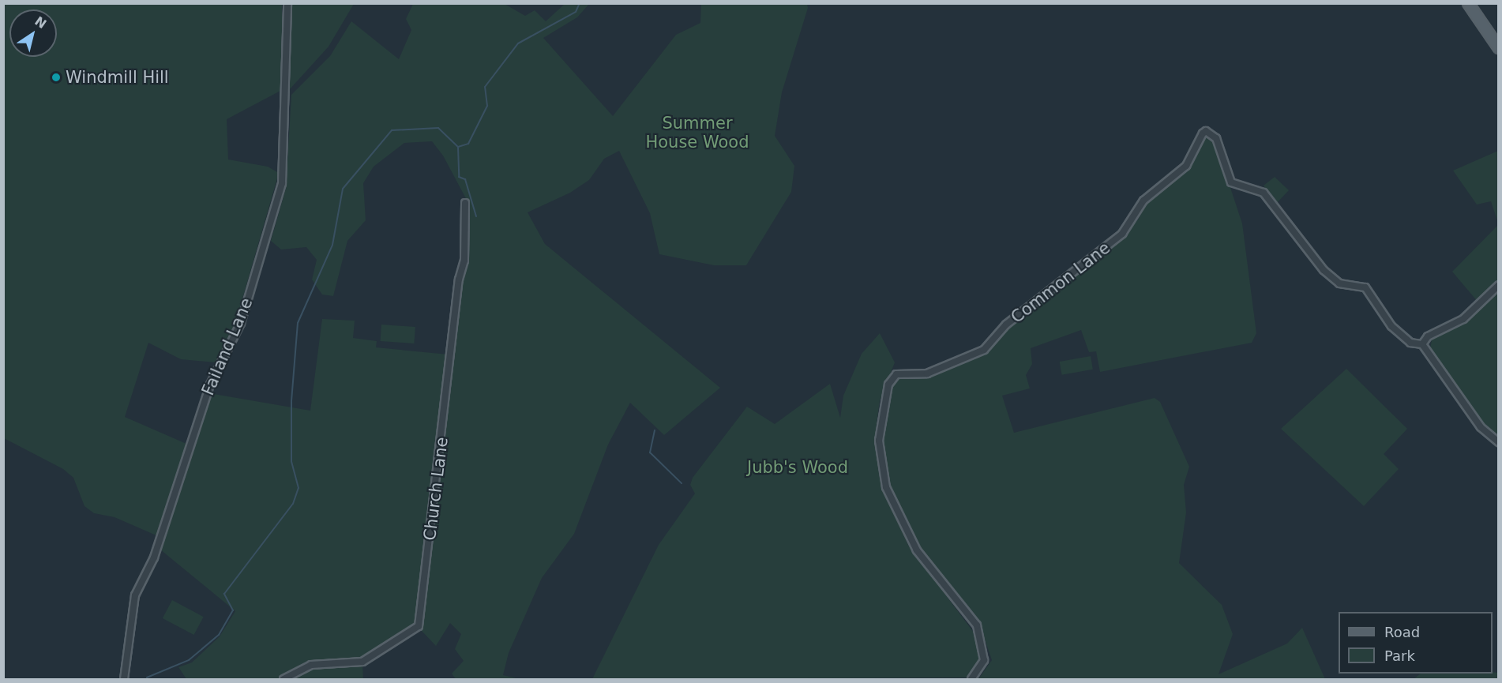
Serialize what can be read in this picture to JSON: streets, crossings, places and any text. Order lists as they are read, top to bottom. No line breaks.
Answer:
{"streets":{"street":["Common Lane","Failand Lane","Church Lane"]},"parks":["Summer House Wood","Jubb's Wood"],"places":["Windmill Hill"],"legend":["Road","Park"],"north":"top right"}
